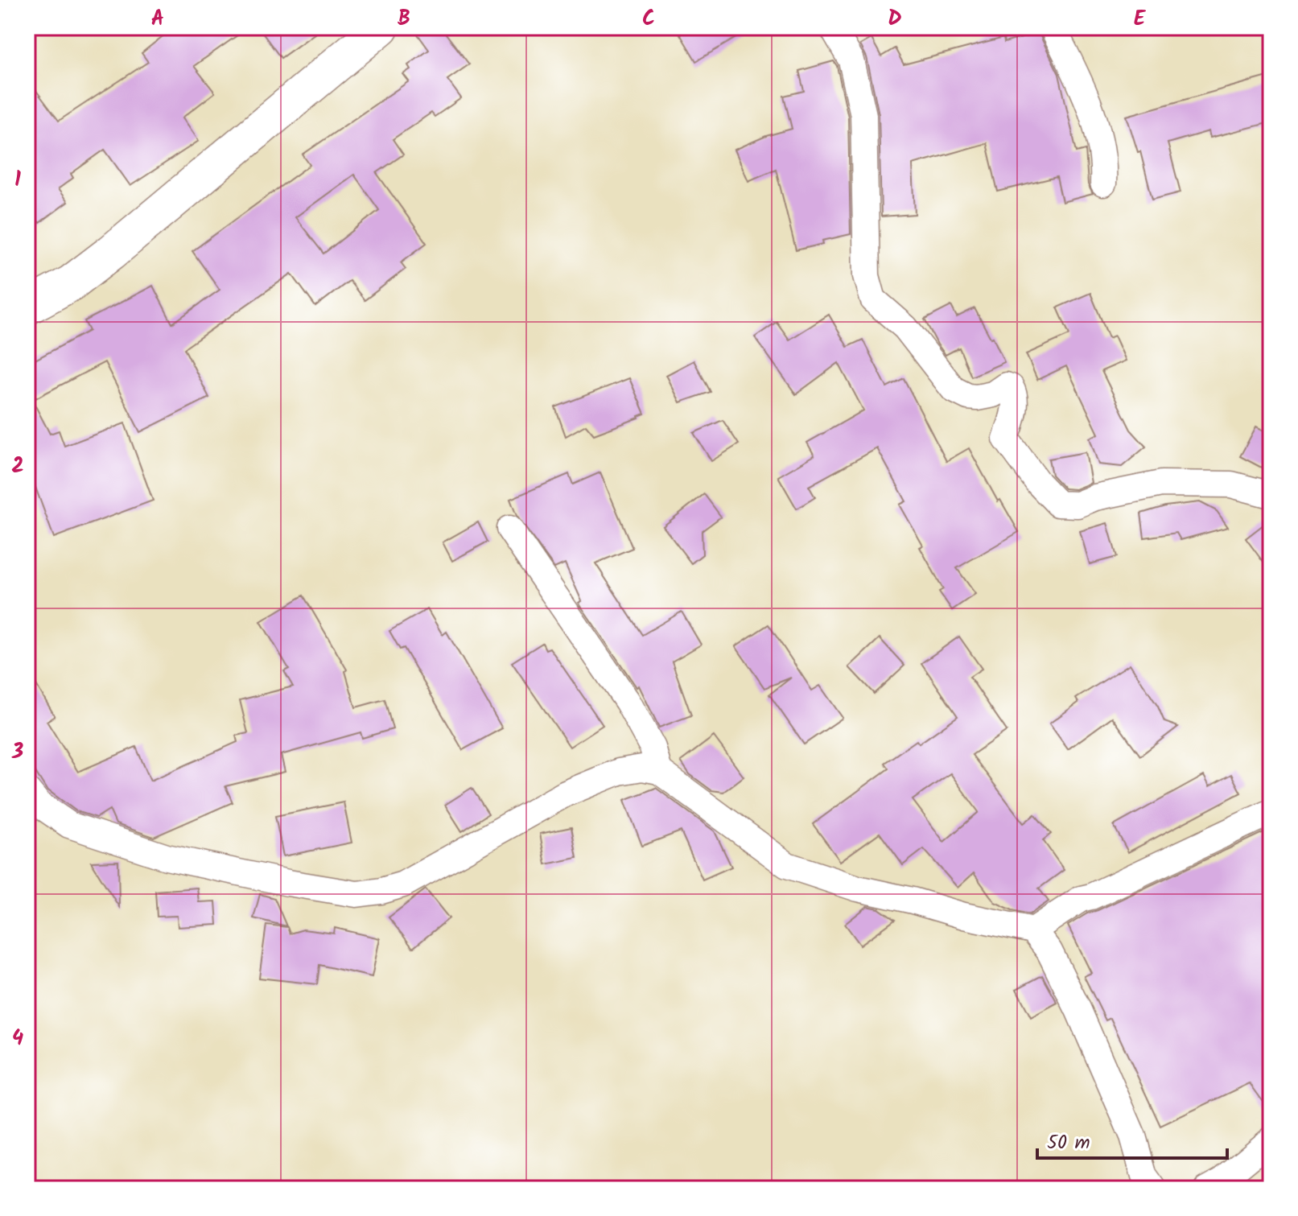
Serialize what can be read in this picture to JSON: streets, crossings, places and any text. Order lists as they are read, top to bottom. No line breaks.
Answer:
{"scale_bar":"50 m","grid":{"columns":["A","B","C","D","E"],"rows":["1","2","3","4"]}}
